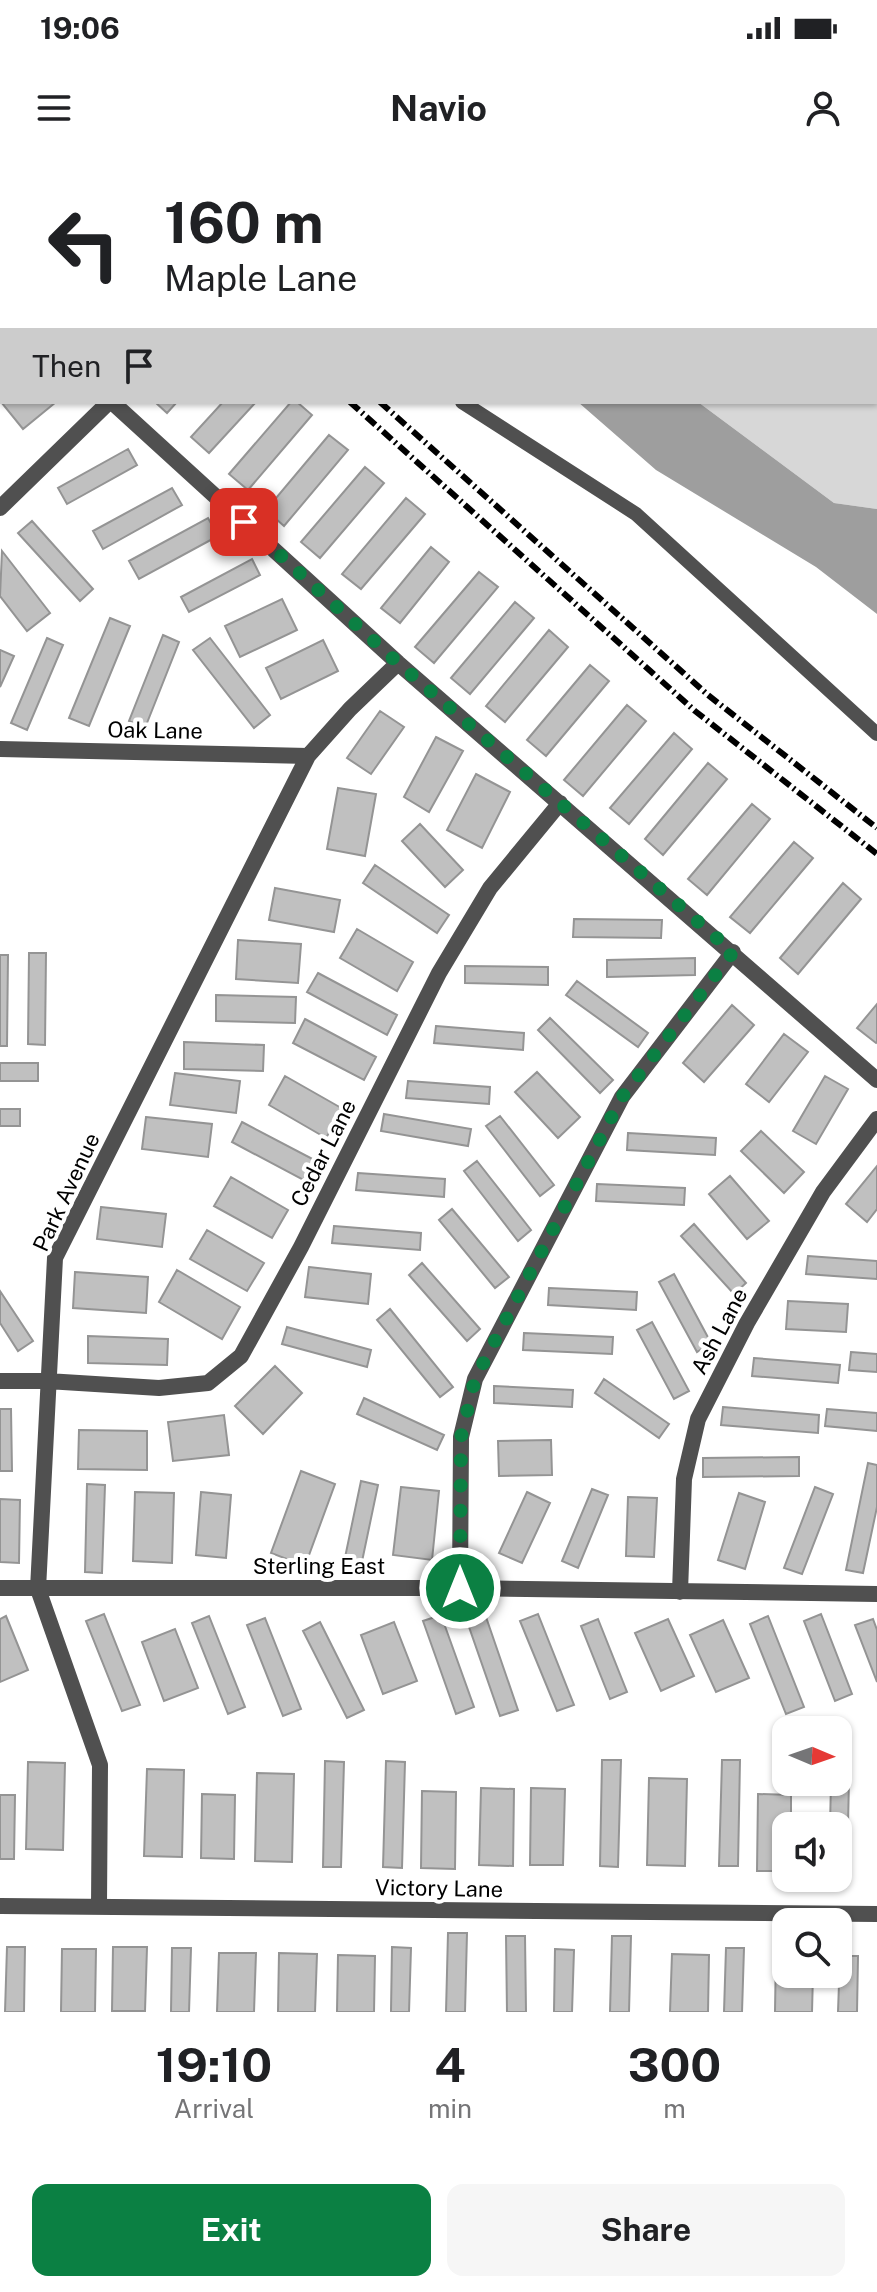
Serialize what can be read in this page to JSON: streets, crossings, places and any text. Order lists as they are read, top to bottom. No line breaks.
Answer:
{"streets":{"street":["Oak Lane","Cedar Lane","Park Avenue","Ash Lane","Sterling East","Victory Lane"]},"crossings":[["Oak Lane","Park Avenue"],["Cedar Lane","Park Avenue"],["Park Avenue","Sterling East"],["Park Avenue","Victory Lane"],["Ash Lane","Sterling East"]],"north":"right","page":{"status":"19:06","header":"Navio","turn":["160 m","Maple Lane"],"then":"Then","eta":["19:10","Arrival","4","min","300","m"],"buttons":["Exit","Share"]}}
